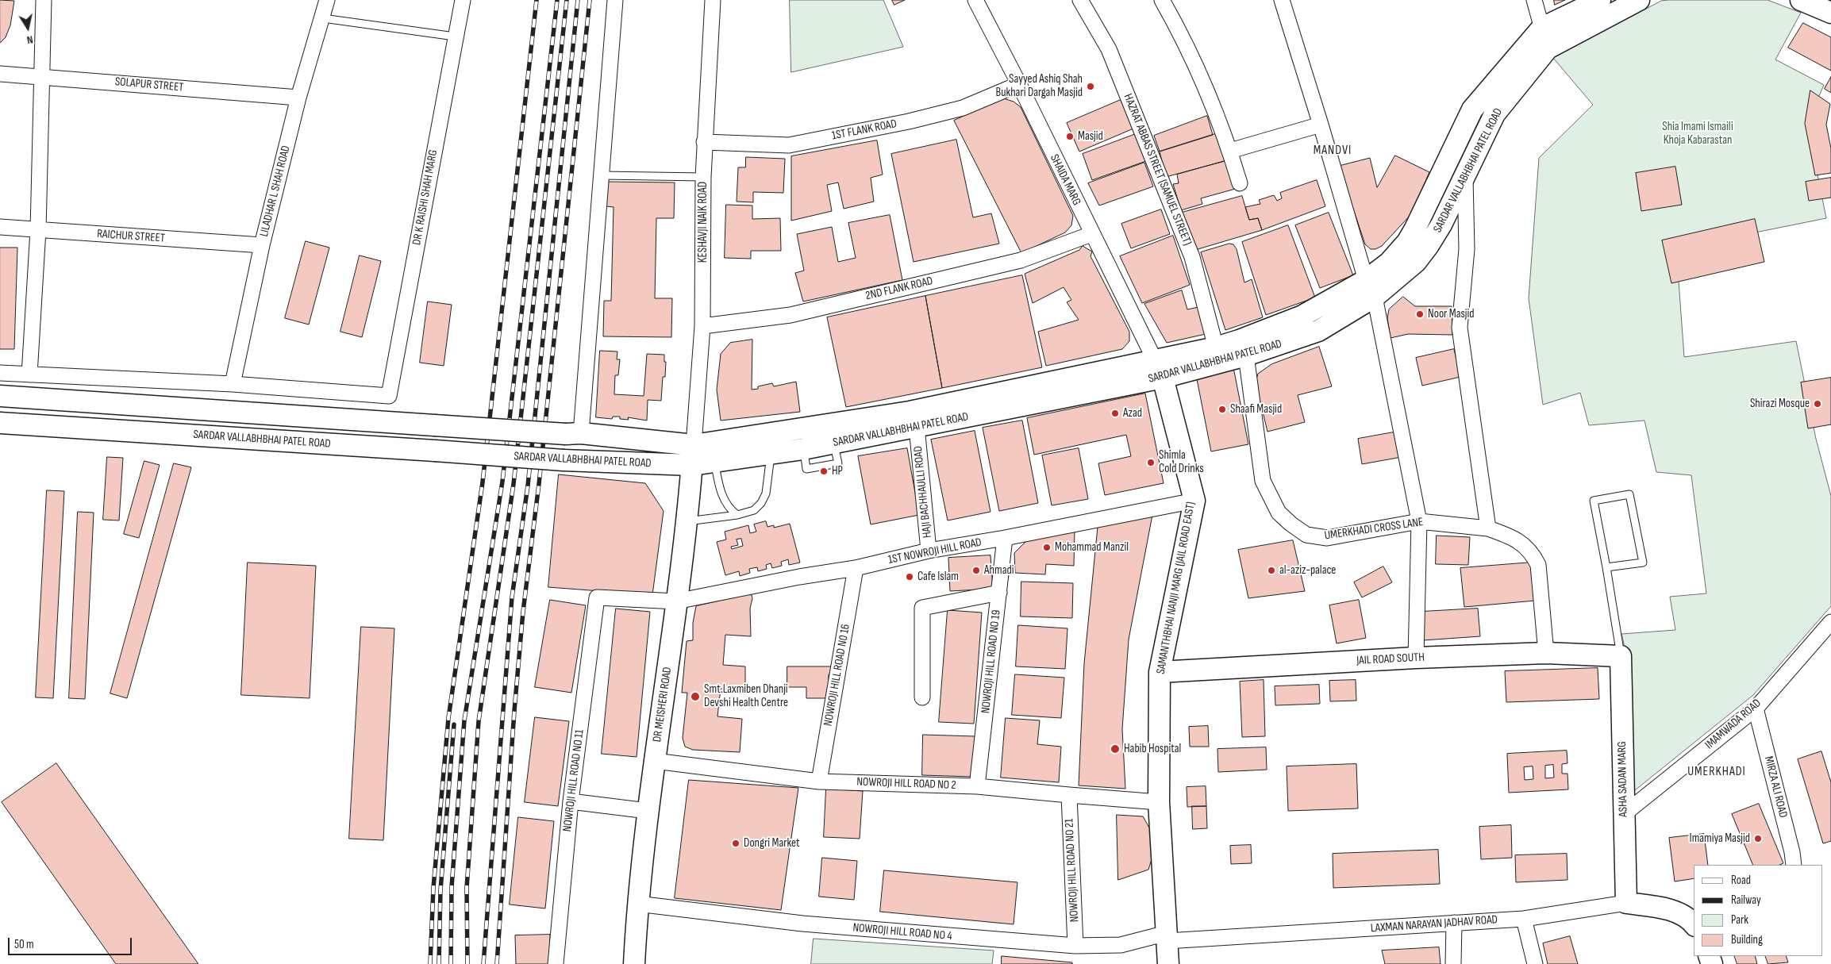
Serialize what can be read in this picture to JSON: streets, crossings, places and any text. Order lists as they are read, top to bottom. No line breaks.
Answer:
{"streets":{"main road":["SARDAR VALLABHBHAI PATEL ROAD","SAMANTHBHAI NANJI MARG (JAIL ROAD EAST)","JAIL ROAD SOUTH","DR MEISHERI ROAD","ASHA SADAN MARG","LAXMAN NARAYAN JADHAV ROAD"],"street":["SOLAPUR STREET","1ST FLANK ROAD","HAZRAT ABBAS STREET (SAMUEL STREET)","SHAIDA MARG","LILADHAR L SHAH ROAD","DR K RAISHI SHAH MARG","KESHAVJI NAIK ROAD","RAICHUR STREET","2ND FLANK ROAD","HAJI BACHHAULLI ROAD","UMERKHADI CROSS LANE","1ST NOWROJI HILL ROAD","NOWROJI HILL ROAD NO 19","NOWROJI HILL ROAD N0 16","IMAMWADA ROAD","NOWROJI HILL ROAD NO 11","NOWROJI HILL ROAD NO 2","MIRZA ALI ROAD","NOWROJI HILL ROAD NO 21","NOWROJI HILL ROAD NO 4"]},"crossings":[["SOLAPUR STREET","LILADHAR L SHAH ROAD"],["1ST FLANK ROAD","SHAIDA MARG"],["1ST FLANK ROAD","KESHAVJI NAIK ROAD"],["HAZRAT ABBAS STREET (SAMUEL STREET)","SARDAR VALLABHBHAI PATEL ROAD"],["SARDAR VALLABHBHAI PATEL ROAD","SHAIDA MARG"],["SARDAR VALLABHBHAI PATEL ROAD","KESHAVJI NAIK ROAD"],["SARDAR VALLABHBHAI PATEL ROAD","HAJI BACHHAULLI ROAD"],["SARDAR VALLABHBHAI PATEL ROAD","UMERKHADI CROSS LANE"],["SARDAR VALLABHBHAI PATEL ROAD","SAMANTHBHAI NANJI MARG (JAIL ROAD EAST)"],["SARDAR VALLABHBHAI PATEL ROAD","DR MEISHERI ROAD"],["SHAIDA MARG","2ND FLANK ROAD"],["SHAIDA MARG","SAMANTHBHAI NANJI MARG (JAIL ROAD EAST)"],["LILADHAR L SHAH ROAD","DR K RAISHI SHAH MARG"],["LILADHAR L SHAH ROAD","RAICHUR STREET"],["KESHAVJI NAIK ROAD","2ND FLANK ROAD"],["KESHAVJI NAIK ROAD","DR MEISHERI ROAD"],["HAJI BACHHAULLI ROAD","1ST NOWROJI HILL ROAD"],["UMERKHADI CROSS LANE","JAIL ROAD SOUTH"],["1ST NOWROJI HILL ROAD","SAMANTHBHAI NANJI MARG (JAIL ROAD EAST)"],["1ST NOWROJI HILL ROAD","NOWROJI HILL ROAD NO 19"],["1ST NOWROJI HILL ROAD","NOWROJI HILL ROAD N0 16"],["1ST NOWROJI HILL ROAD","DR MEISHERI ROAD"],["1ST NOWROJI HILL ROAD","NOWROJI HILL ROAD NO 11"],["SAMANTHBHAI NANJI MARG (JAIL ROAD EAST)","JAIL ROAD SOUTH"],["SAMANTHBHAI NANJI MARG (JAIL ROAD EAST)","NOWROJI HILL ROAD NO 2"],["SAMANTHBHAI NANJI MARG (JAIL ROAD EAST)","LAXMAN NARAYAN JADHAV ROAD"],["SAMANTHBHAI NANJI MARG (JAIL ROAD EAST)","NOWROJI HILL ROAD NO 4"],["JAIL ROAD SOUTH","ASHA SADAN MARG"],["NOWROJI HILL ROAD NO 19","NOWROJI HILL ROAD NO 2"],["NOWROJI HILL ROAD N0 16","NOWROJI HILL ROAD NO 2"],["DR MEISHERI ROAD","NOWROJI HILL ROAD NO 2"],["DR MEISHERI ROAD","NOWROJI HILL ROAD NO 4"],["IMAMWADA ROAD","ASHA SADAN MARG"],["IMAMWADA ROAD","MIRZA ALI ROAD"],["ASHA SADAN MARG","LAXMAN NARAYAN JADHAV ROAD"],["NOWROJI HILL ROAD NO 2","NOWROJI HILL ROAD NO 21"],["NOWROJI HILL ROAD NO 21","NOWROJI HILL ROAD NO 4"],["LAXMAN NARAYAN JADHAV ROAD","NOWROJI HILL ROAD NO 4"]],"districts":["MANDVI","UMERKHADI"],"parks":["Shia Imami Ismaili Khoja Kabarastan"],"places":["Sayyed Ashiq Shah Bukhari Dargah Masjid","Masjid","Noor Masjid","Shirazi Mosque","Shaafi Masjid","Azad","Shimla Cold Drinks","HP","Mohammad Manzil","Ahmadi","al-aziz-palace","Cafe Islam","Smt.Laxmiben Dhanji Devshi Health Centre","Habib Hospital","Imamiya Masjid","Dongri Market"],"legend":["Road","Railway","Park","Building"],"scale_bar":"50 m","north":"bottom"}
